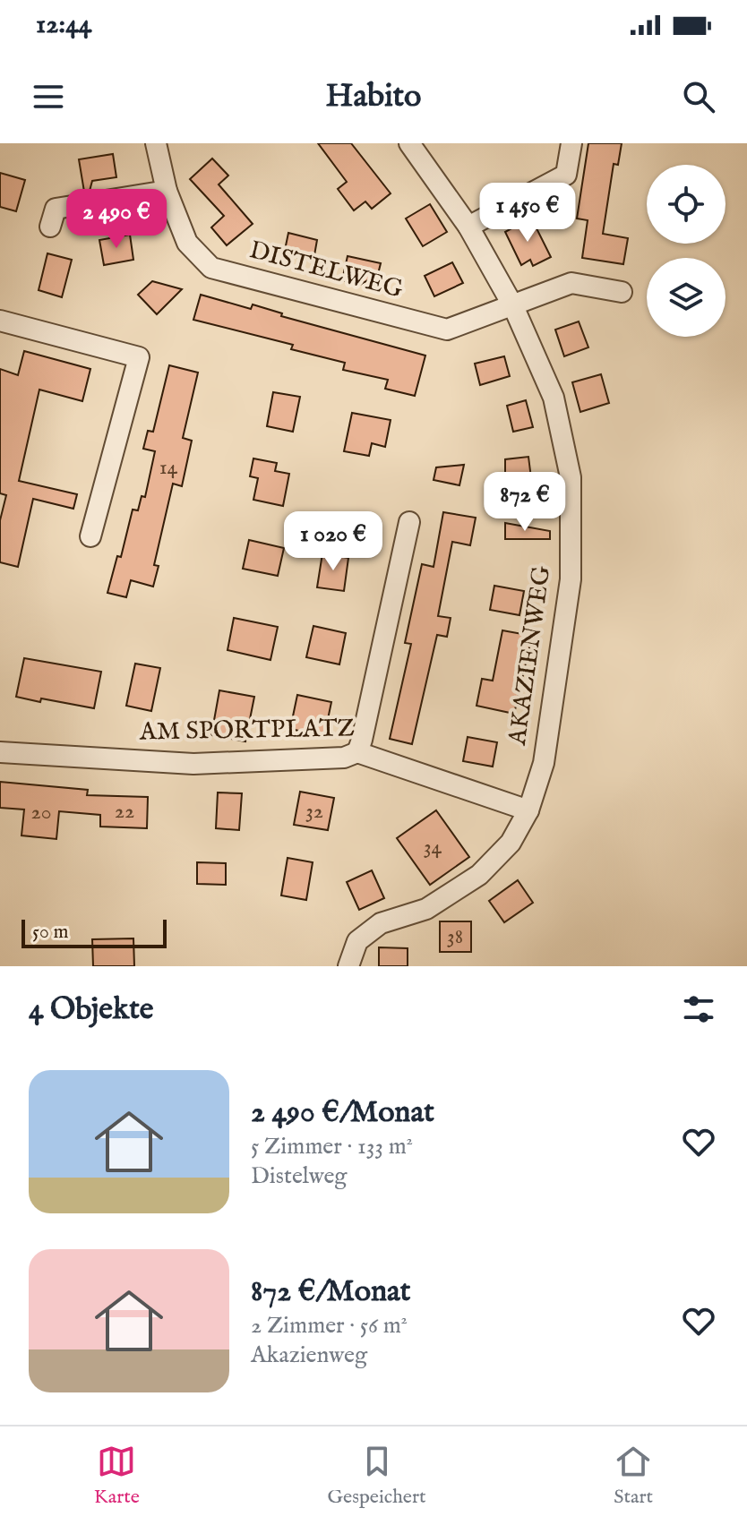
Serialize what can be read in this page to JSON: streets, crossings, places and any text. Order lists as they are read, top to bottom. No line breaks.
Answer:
{"streets":{"street":["DISTELWEG","AKAZIENWEG","AM SPORTPLATZ"]},"crossings":[["DISTELWEG","AKAZIENWEG"],["AKAZIENWEG","AM SPORTPLATZ"]],"house_numbers":["14","22","32","20","34","38"],"scale_bar":"50 m","page":{"status":"12:44","header":"Habito","price":["1 450 €","2 490 €","872 €","1 020 €"],"scale":"50 m","heading":"4 Objekte","list":[{"name":"2 490 €/Monat","note":"5 Zimmer · 133 m² · Distelweg"},{"name":"872 €/Monat","note":"2 Zimmer · 56 m² · Akazienweg"}],"tabs":["Karte","Gespeichert","Start"]}}
